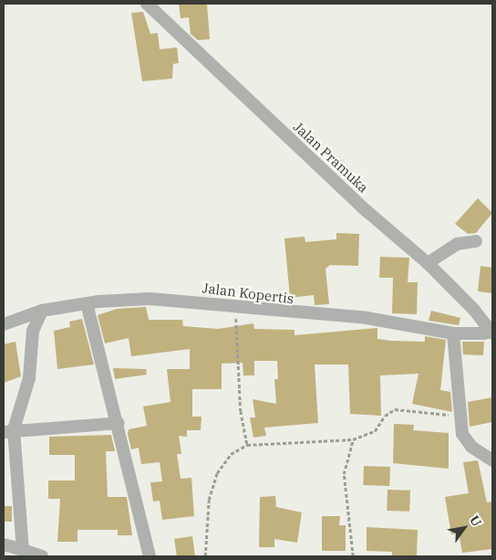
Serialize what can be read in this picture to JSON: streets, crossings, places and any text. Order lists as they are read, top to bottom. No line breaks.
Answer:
{"streets":{"street":["Jalan Pramuka","Jalan Kopertis"]},"crossings":[["Jalan Pramuka","Jalan Kopertis"]],"north":"top right"}
